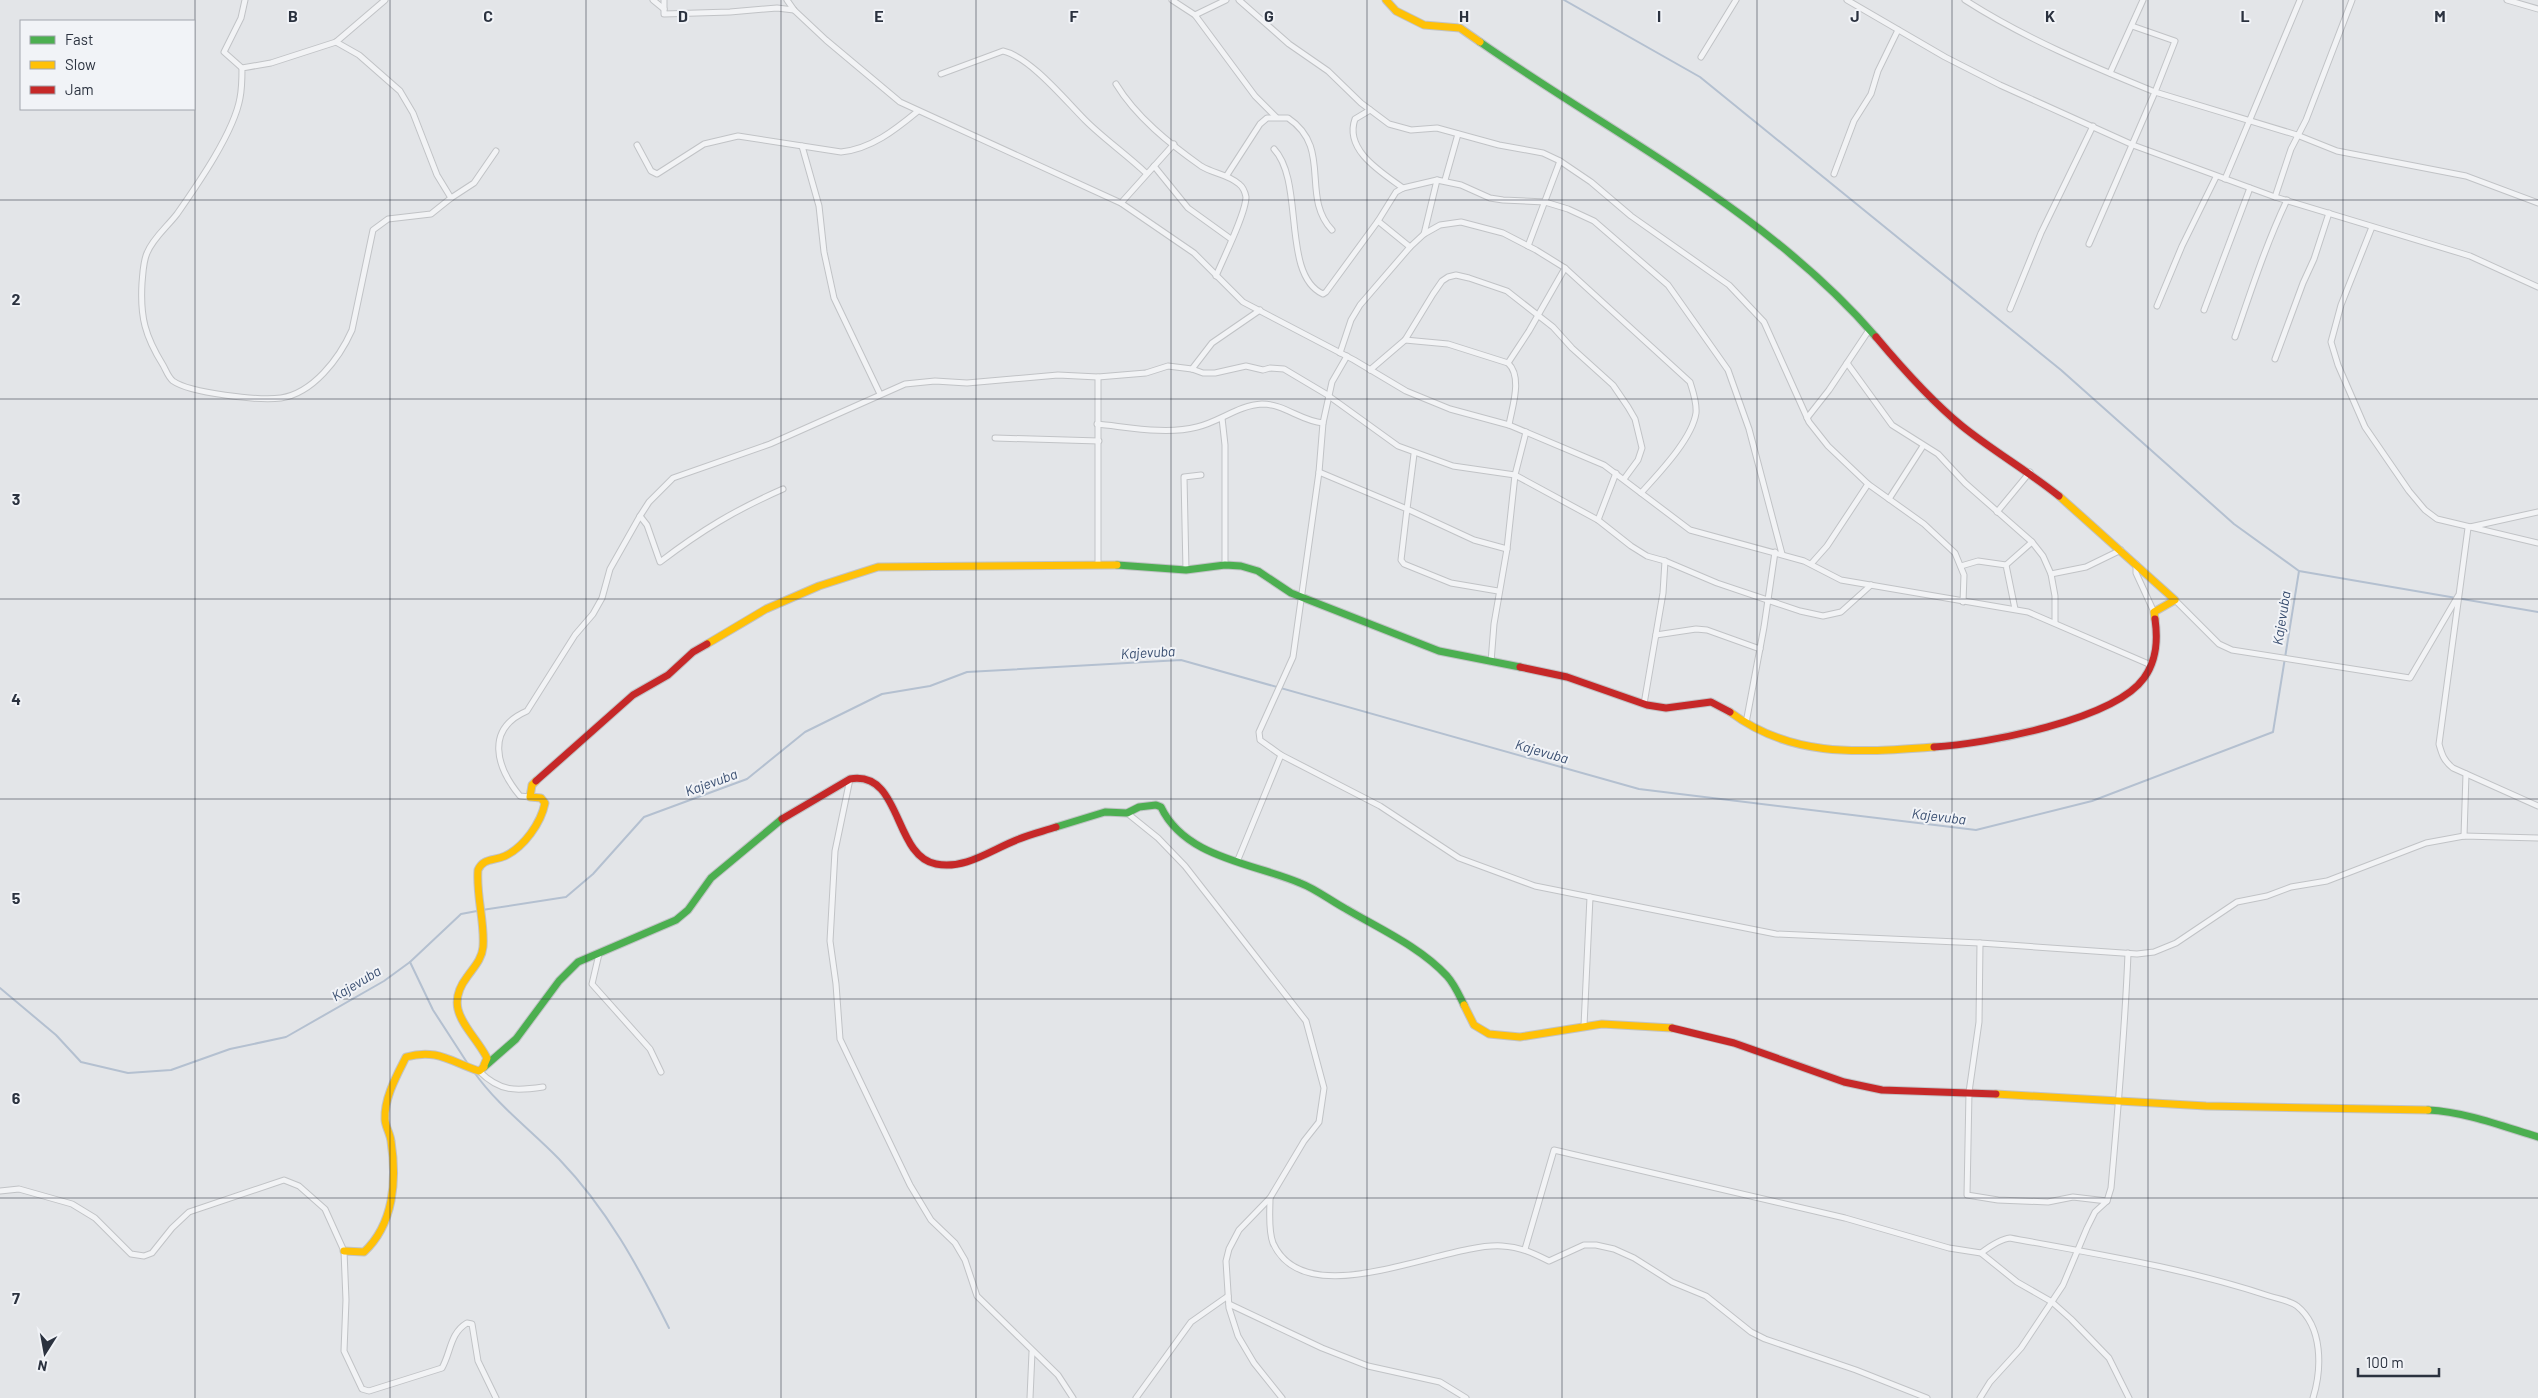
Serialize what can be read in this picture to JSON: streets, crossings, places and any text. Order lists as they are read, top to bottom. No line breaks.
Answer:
{"water":["Kajevuba"],"legend":["Fast","Slow","Jam"],"scale_bar":"100 m","north":"bottom","grid":{"columns":["B","C","D","E","F","G","H","I","J","K","L","M"],"rows":["2","3","4","5","6","7"]}}
